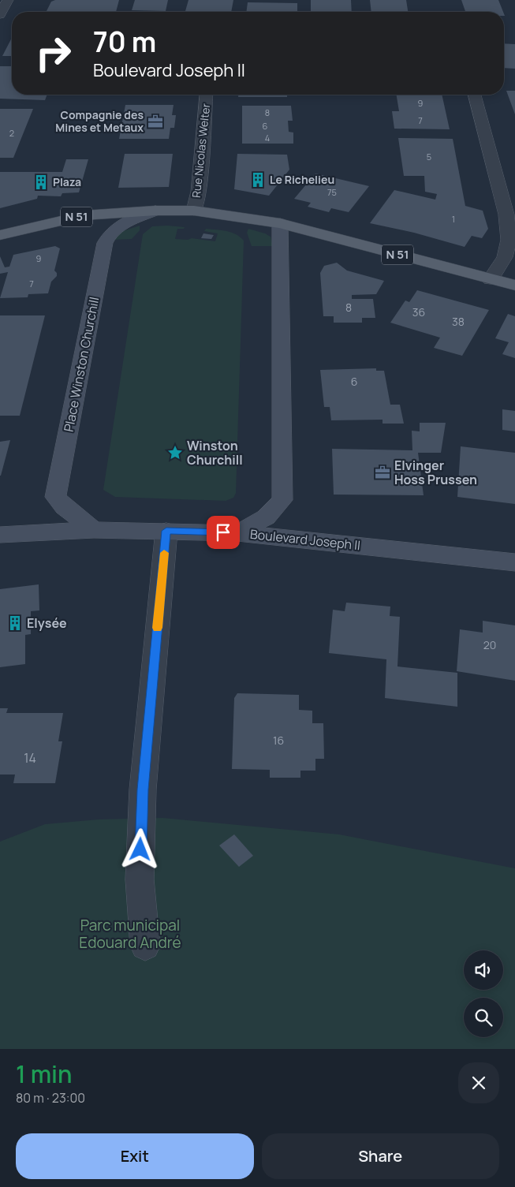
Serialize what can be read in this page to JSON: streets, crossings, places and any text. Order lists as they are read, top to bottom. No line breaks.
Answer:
{"streets":{"main road":["N 51","Place Winston Churchill","Boulevard Joseph II"],"street":["Rue Nicolas Welter"]},"crossings":[["Rue Nicolas Welter","N 51"],["N 51","Place Winston Churchill"],["Place Winston Churchill","Boulevard Joseph II"]],"parks":["Parc municipal Edouard André"],"places":{"office":["Compagnie des Mines et Metaux","Elvinger Hoss Prussen"],"building":["Le Richelieu","Plaza","Elysée"],"place":["Winston Churchill"]},"house_numbers":["9","8","7","6","2","4","5","75","1","9","7","8","36","38","6","20","16","14"],"page":{"turn":["70 m","Boulevard Joseph II"],"heading":["1 min","80 m · 23:00"],"buttons":["Exit","Share"]}}
